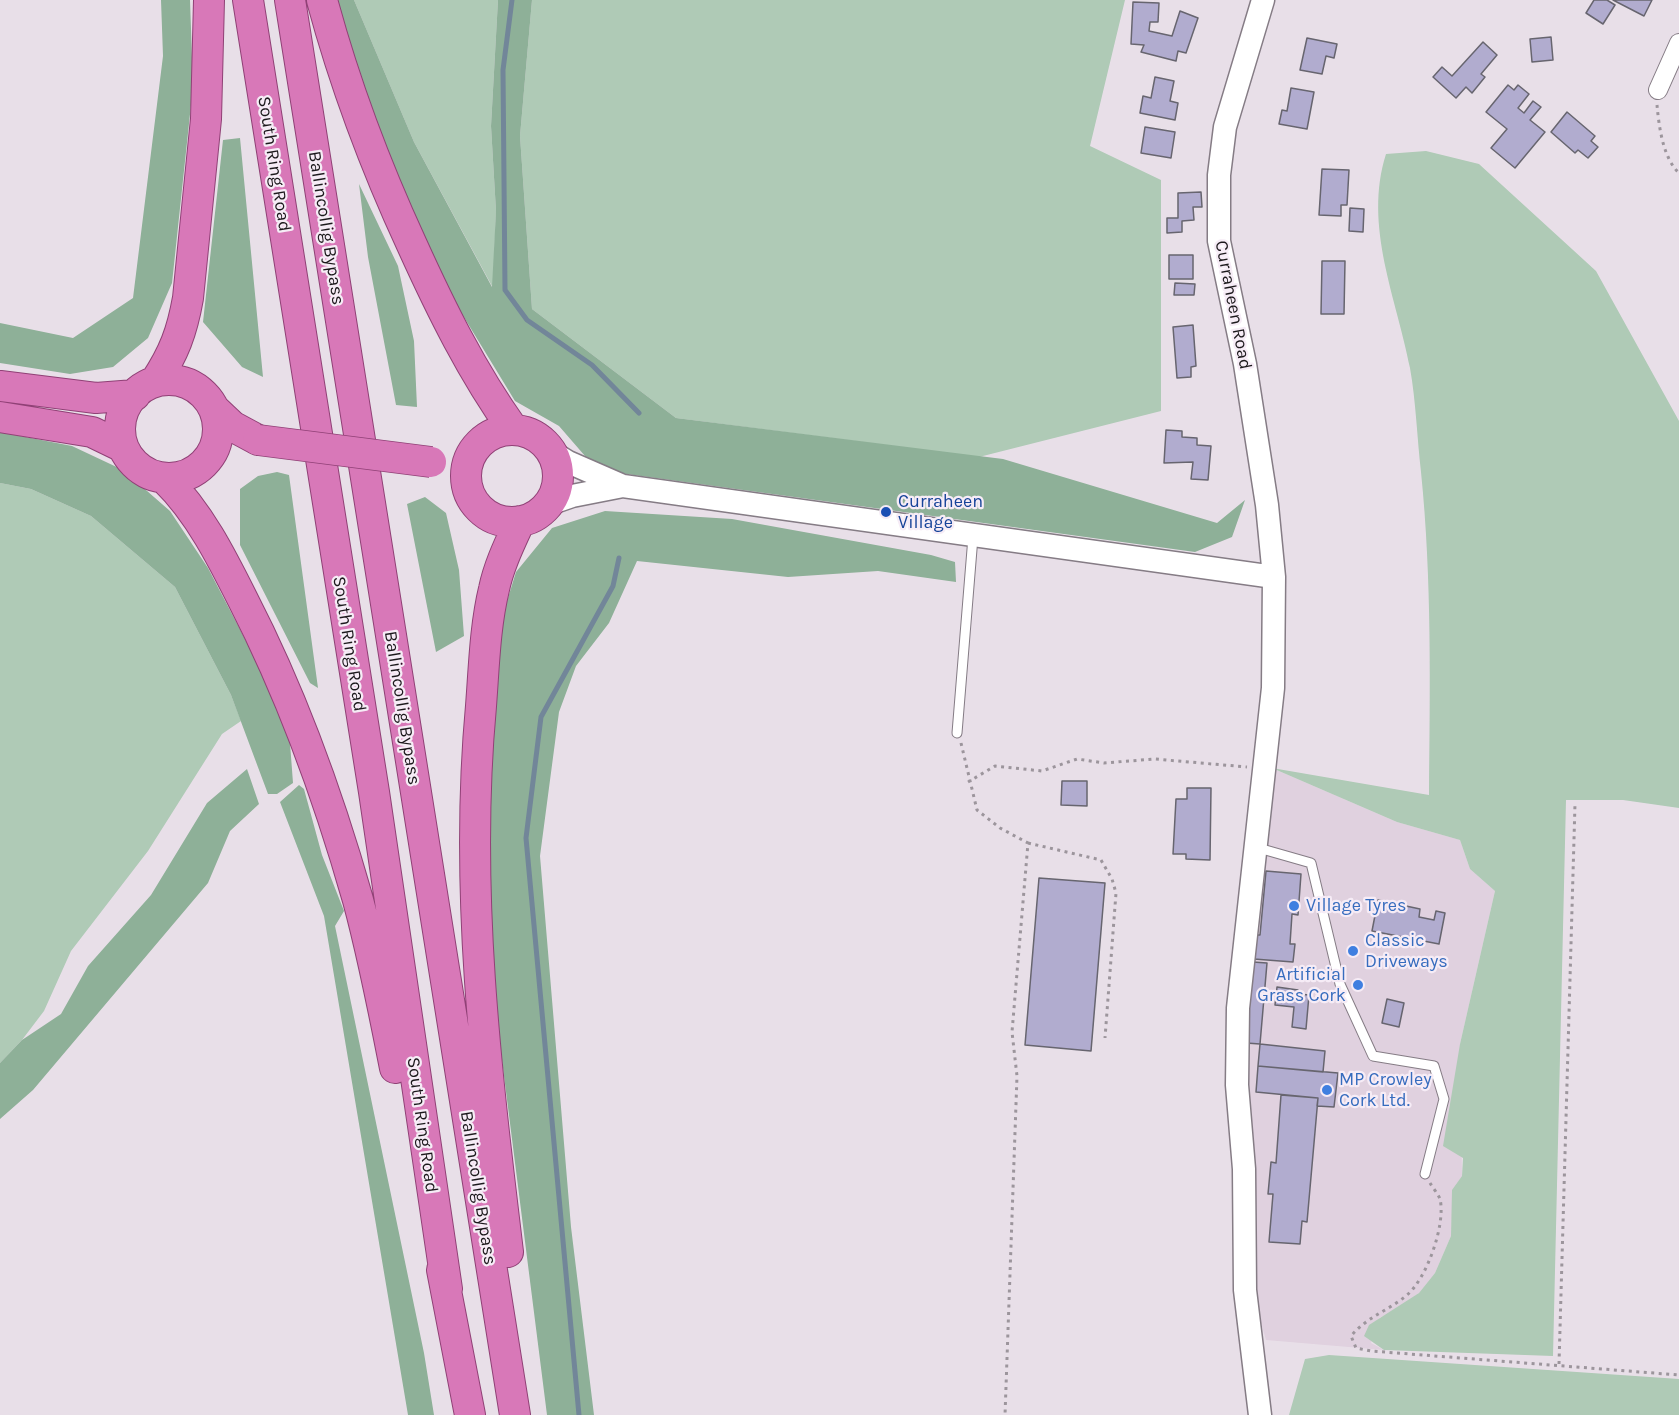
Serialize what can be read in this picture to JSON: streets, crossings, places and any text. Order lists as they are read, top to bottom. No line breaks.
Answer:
{"streets":{"highway":["South Ring Road","Ballincollig Bypass"],"street":["Curraheen Road"]},"places":["Curraheen Village","Village Tyres","Classic Driveways","Artificial Grass Cork","MP Crowley Cork Ltd."]}
